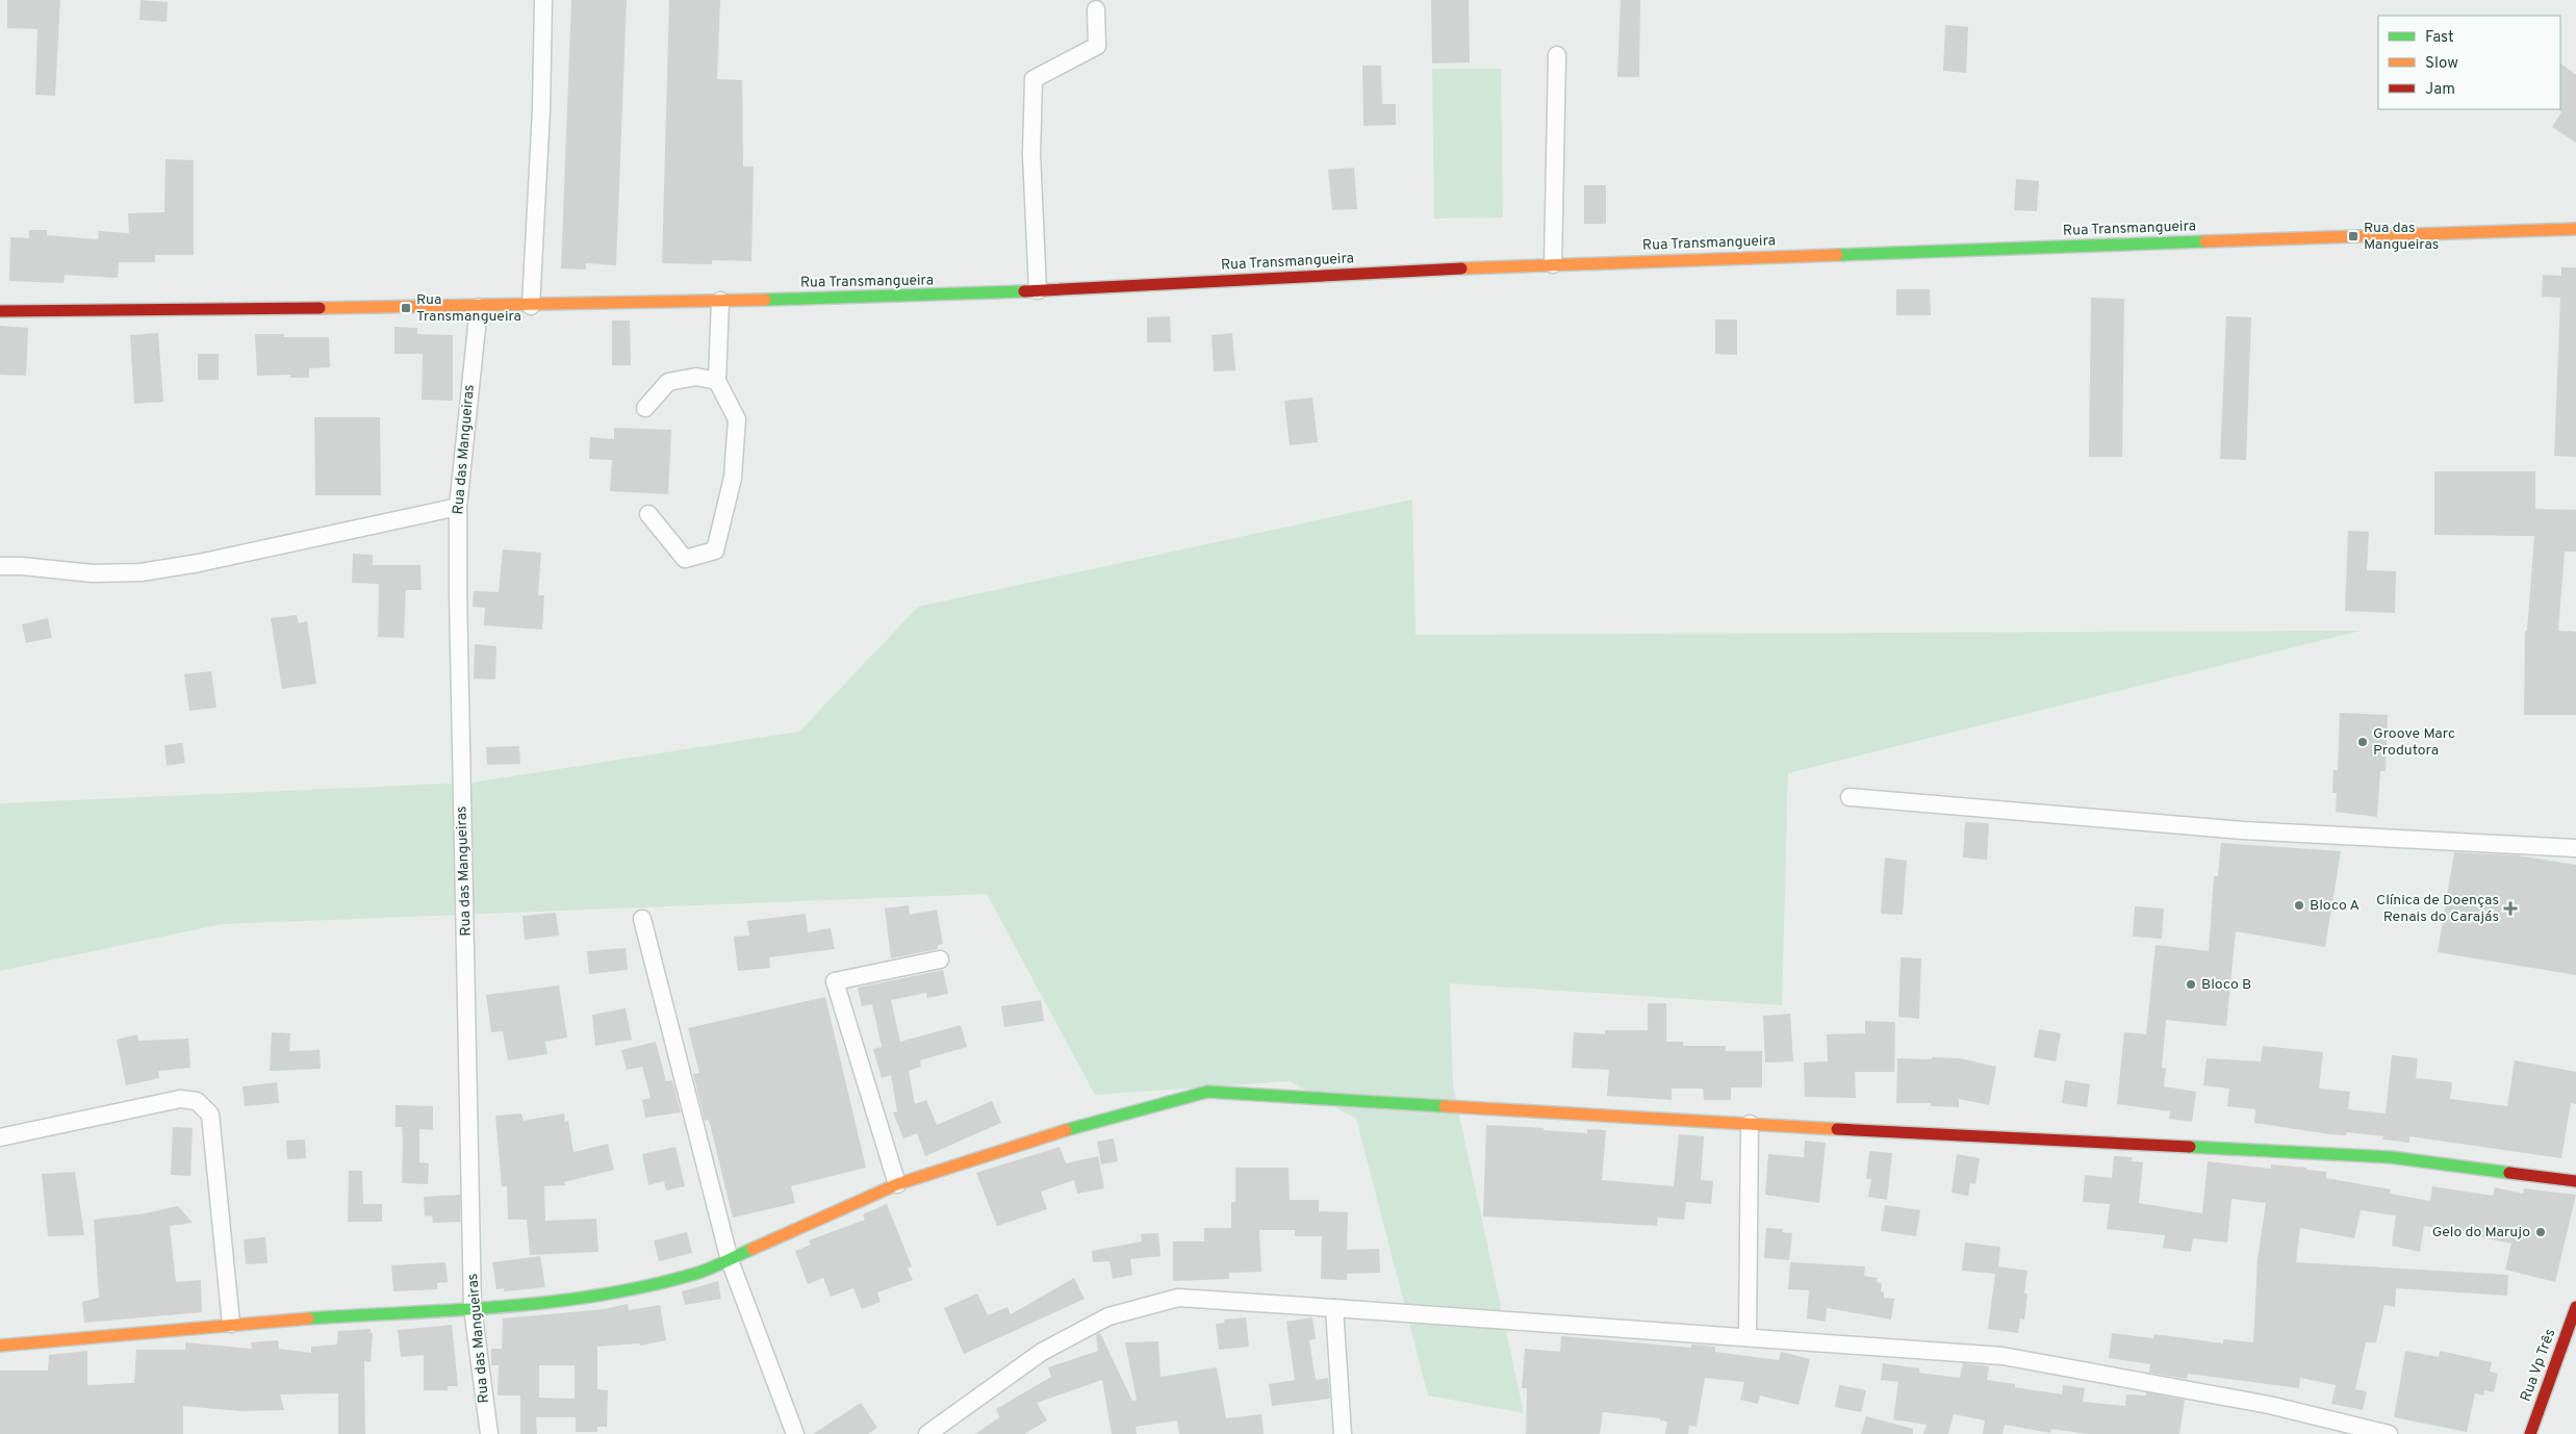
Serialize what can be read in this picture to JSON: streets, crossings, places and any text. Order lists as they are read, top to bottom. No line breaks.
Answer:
{"streets":{"street":["Rua Transmangueira","Rua das Mangueiras","Rua Vp Três"]},"crossings":[["Rua Transmangueira","Rua das Mangueiras"]],"places":{"transit":["Rua das Mangueiras","Rua Transmangueira"],"other":["Groove Marc Produtora","Bloco A","Bloco B","Gelo do Marujo"],"health":["Clínica de Doenças Renais do Carajás"]},"legend":["Fast","Slow","Jam"]}
